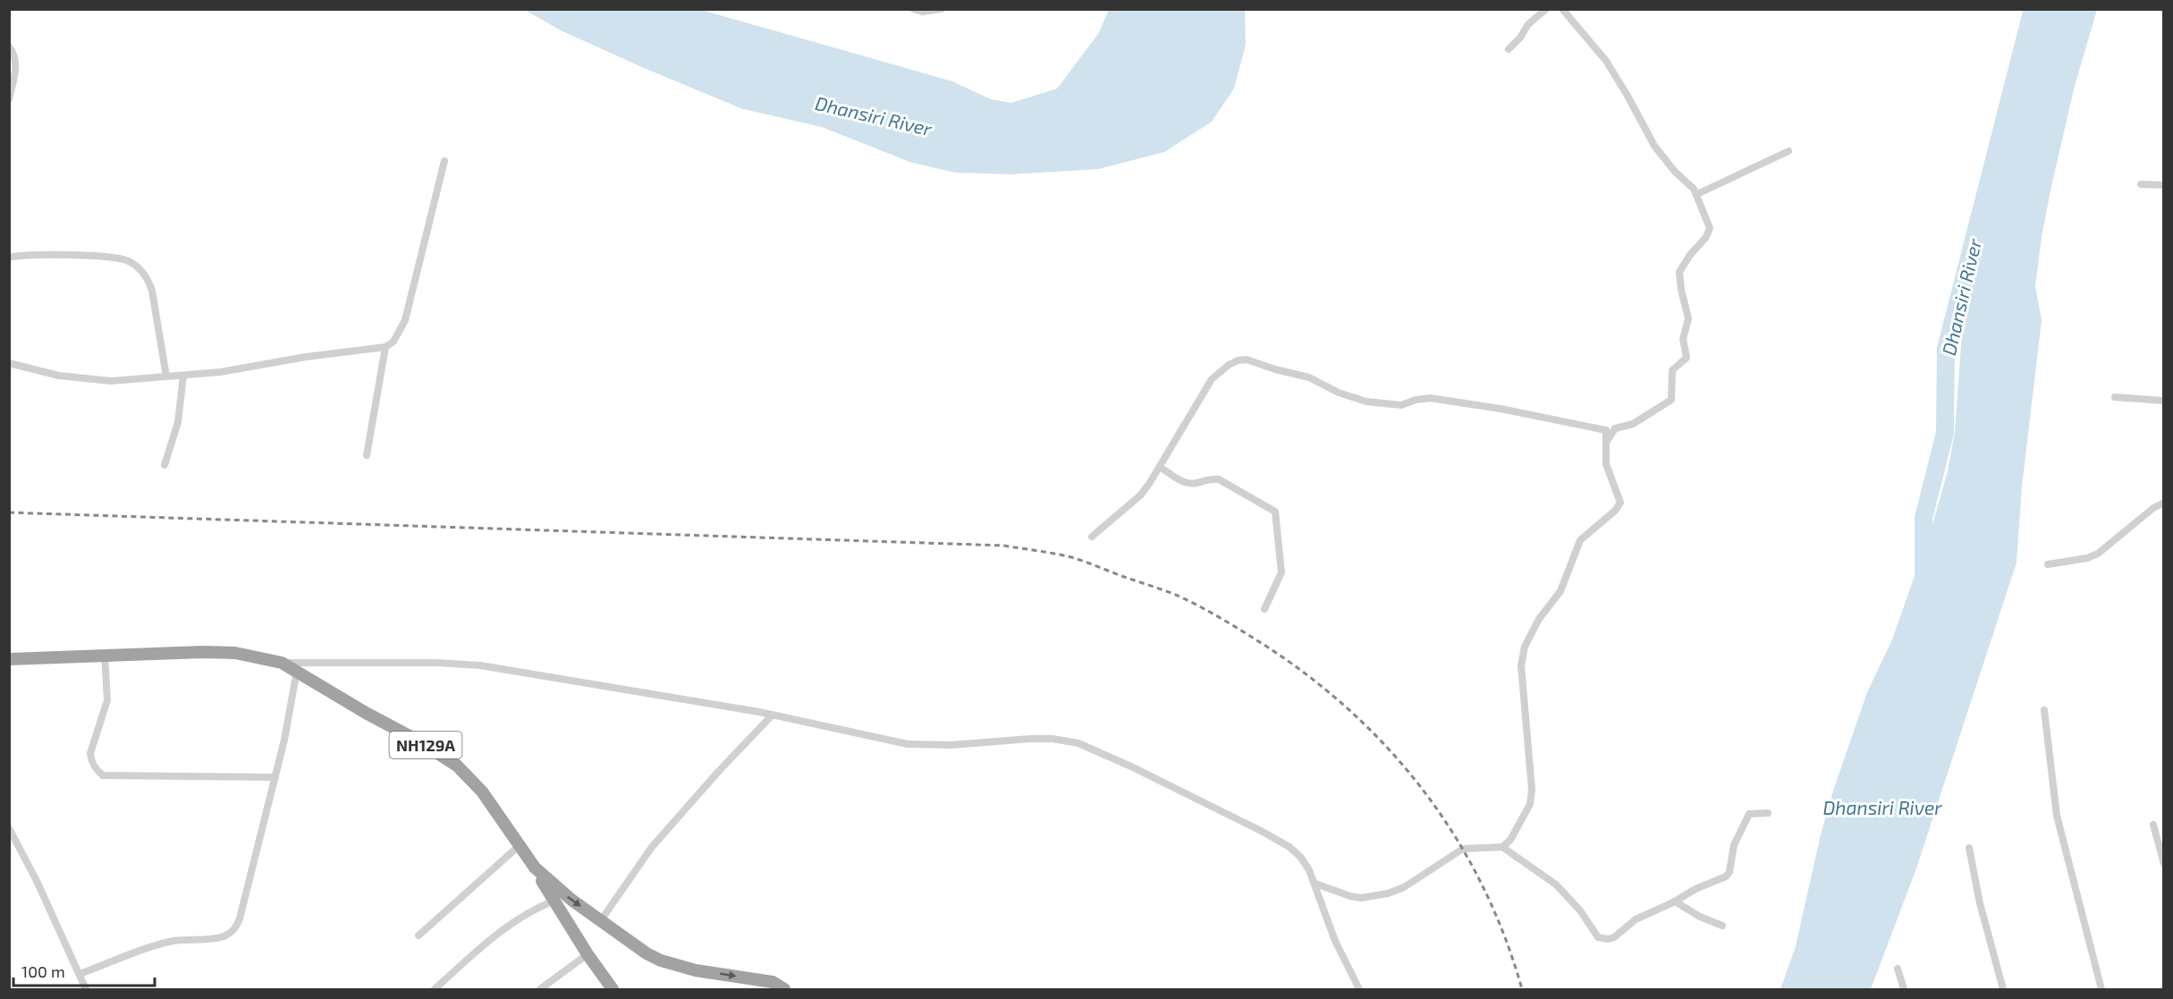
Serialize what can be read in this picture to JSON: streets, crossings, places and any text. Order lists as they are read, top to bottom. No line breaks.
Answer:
{"streets":{"highway":["NH129A"]},"water":["Dhansiri River"],"scale_bar":"100 m"}
